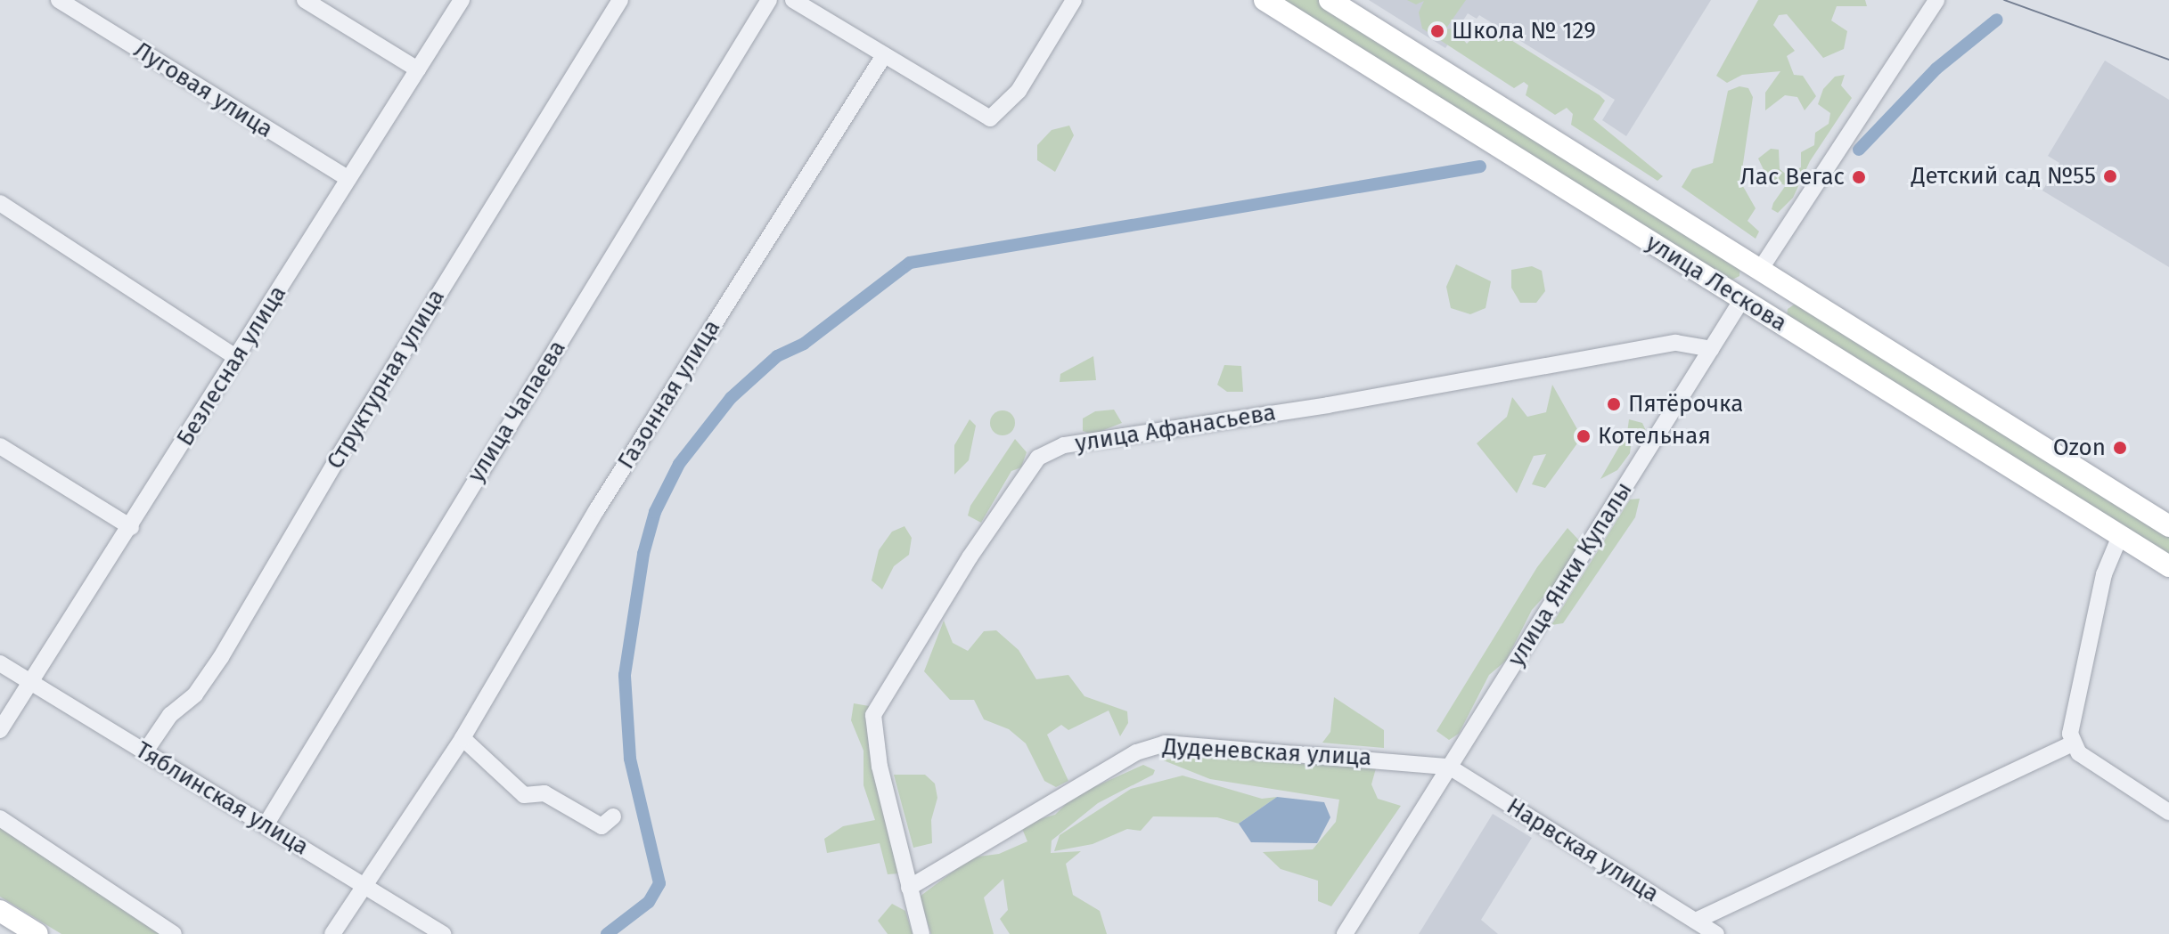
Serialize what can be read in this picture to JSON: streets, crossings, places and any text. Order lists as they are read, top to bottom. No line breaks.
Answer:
{"streets":{"main road":["улица Лескова","улица Янки Купалы"],"street":["Луговая улица","Безлесная улица","Структурная улица","Газонная улица","улица Чапаева","улица Афанасьева","Дуденевская улица","Тяблинская улица","Нарвская улица"]},"crossings":[["Луговая улица","Безлесная улица"],["улица Лескова","улица Янки Купалы"],["Безлесная улица","Тяблинская улица"],["Структурная улица","Тяблинская улица"],["Газонная улица","Тяблинская улица"],["улица Чапаева","Тяблинская улица"],["улица Афанасьева","улица Янки Купалы"],["улица Афанасьева","Дуденевская улица"],["улица Янки Купалы","Дуденевская улица"],["улица Янки Купалы","Нарвская улица"],["Дуденевская улица","Нарвская улица"]],"places":["Школа № 129","Детский сад №55","Лас Вегас","Пятёрочка","Котельная","Ozon"]}
